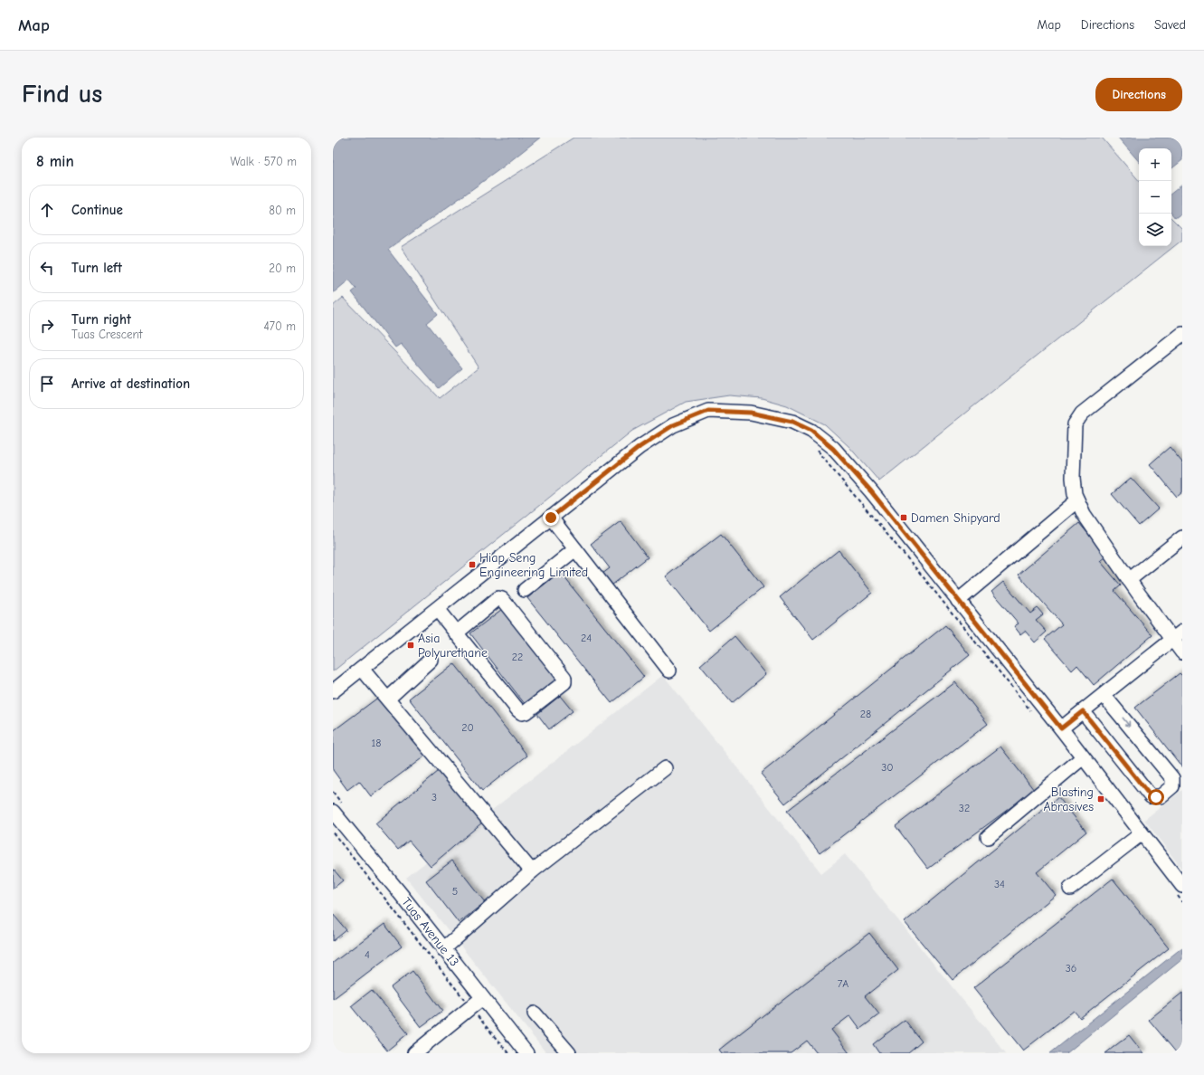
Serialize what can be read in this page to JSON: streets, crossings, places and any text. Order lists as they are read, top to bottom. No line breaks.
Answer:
{"streets":{"street":["Tuas Avenue 13"]},"places":{"transit":["Damen Shipyard","Hiap Seng Engineering Limited","Asia Polyurethane","Blasting Abrasives"]},"house_numbers":["24","22","28","20","18","30","3","32","34","5","4","36","7A"],"page":{"header":"Map","nav":["Map","Directions","Saved"],"buttons":"Directions","title":"Find us","heading":["8 min","Walk · 570 m"],"map_buttons":["+","−"],"list":[["Continue","80 m"],["Turn left","20 m"],["Turn right","Tuas Crescent","470 m"],"Arrive at destination"]}}
